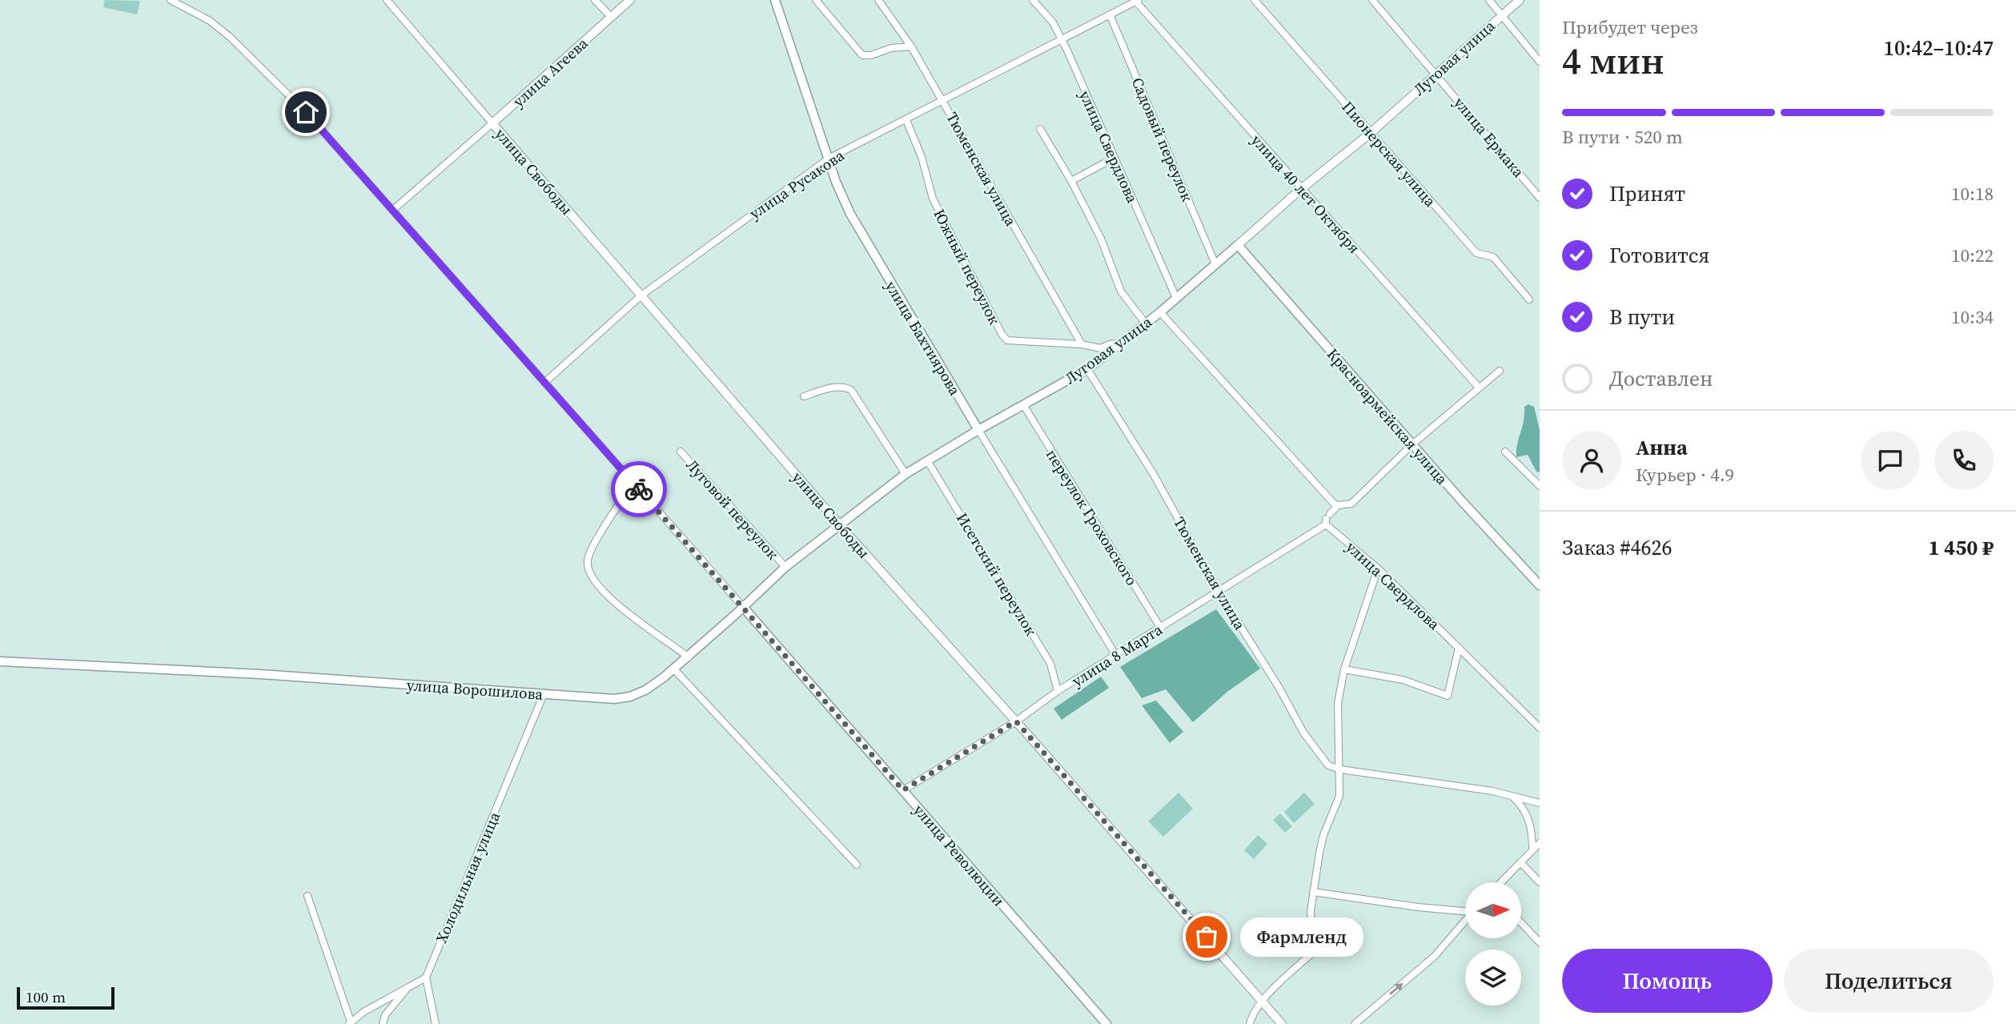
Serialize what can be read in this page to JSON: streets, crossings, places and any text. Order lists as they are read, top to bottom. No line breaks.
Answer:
{"streets":{"main road":["Луговая улица","улица Бахтиярова","Красноармейская улица","улица Ворошилова","улица Революции"],"street":["улица Агеева","улица Ермака","Садовый переулок","улица Свердлова","Пионерская улица","Тюменская улица","улица Свободы","улица Русакова","улица 40 лет Октября","Южный переулок","Луговой переулок","переулок Гроховского","Исетский переулок","улица 8 Марта","Холодильная улица"]},"crossings":[["Луговая улица","улица Ермака"],["Луговая улица","Садовый переулок"],["Луговая улица","улица Свердлова"],["Луговая улица","Пионерская улица"],["Луговая улица","Тюменская улица"],["Луговая улица","улица Свободы"],["Луговая улица","улица 40 лет Октября"],["Луговая улица","улица Бахтиярова"],["Луговая улица","Красноармейская улица"],["Луговая улица","Луговой переулок"],["Луговая улица","переулок Гроховского"],["Луговая улица","Исетский переулок"],["Луговая улица","улица Ворошилова"],["Луговая улица","улица Революции"],["улица Агеева","улица Свободы"],["улица Агеева","улица Революции"],["Садовый переулок","улица Русакова"],["улица Свердлова","улица Русакова"],["улица Свердлова","улица 8 Марта"],["Тюменская улица","улица Русакова"],["Тюменская улица","Южный переулок"],["Тюменская улица","улица 8 Марта"],["улица Свободы","улица Русакова"],["улица Свободы","улица 8 Марта"],["улица Русакова","улица 40 лет Октября"],["улица Русакова","Южный переулок"],["улица Русакова","улица Бахтиярова"],["улица Русакова","улица Революции"],["улица 40 лет Октября","улица 8 Марта"],["улица Бахтиярова","улица 8 Марта"],["Красноармейская улица","улица 8 Марта"],["переулок Гроховского","улица 8 Марта"],["Исетский переулок","улица 8 Марта"],["улица 8 Марта","улица Революции"],["улица Ворошилова","Холодильная улица"]],"places":["Фармленд"],"scale_bar":"100 m","north":"right","page":{"heading":["4 мин","Прибудет через","10:42–10:47"],"panel":["Анна","Курьер · 4.9","Заказ #4626","1 450 ₽"],"bar":"В пути · 520 m","list":[["Принят","10:18"],["Готовится","10:22"],["В пути","10:34"],"Доставлен"],"bubble":"Фармленд","buttons":["Помощь","Поделиться"],"scale":"100 m"}}
